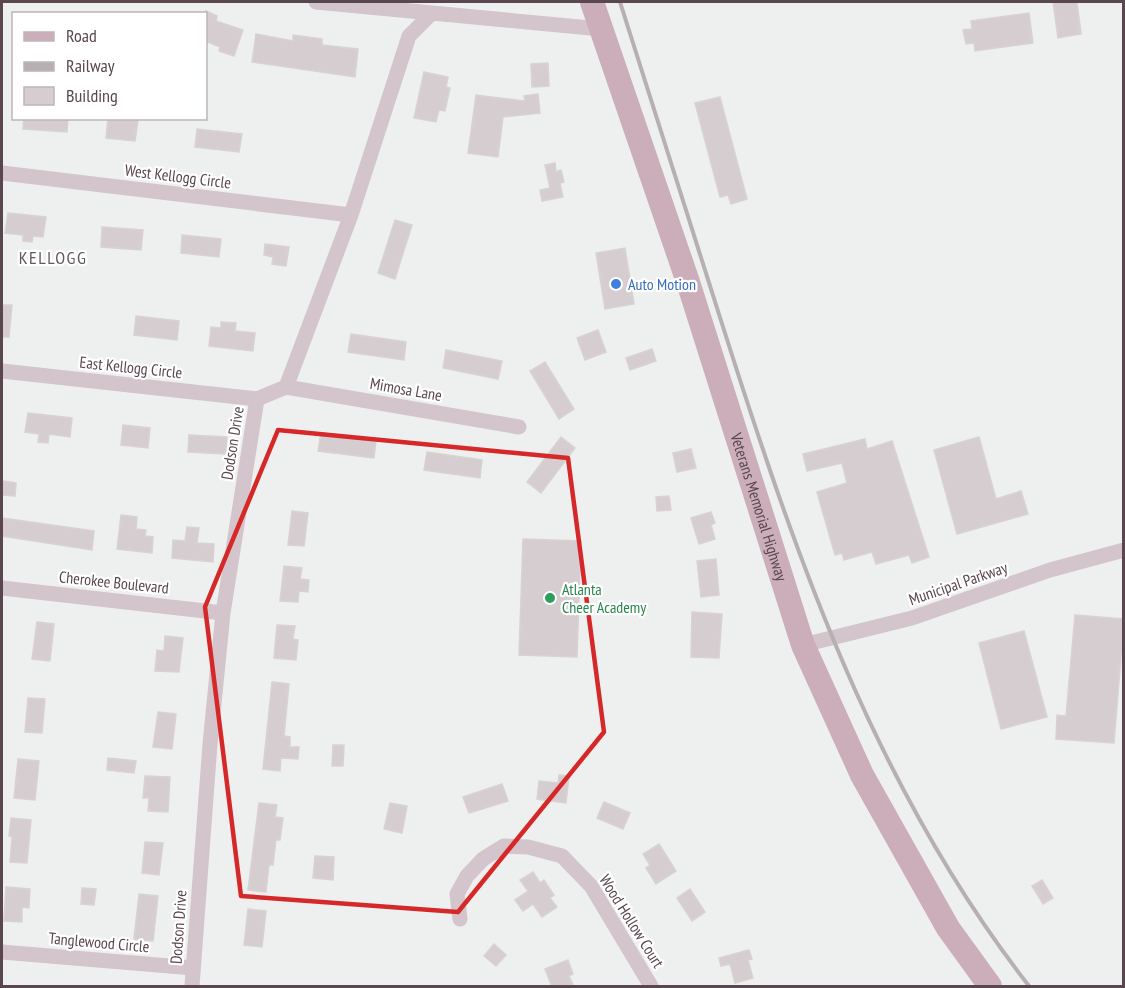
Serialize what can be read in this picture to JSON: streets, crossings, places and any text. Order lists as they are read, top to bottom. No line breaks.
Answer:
{"streets":{"main road":["Veterans Memorial Highway"],"street":["West Kellogg Circle","East Kellogg Circle","Mimosa Lane","Dodson Drive","Cherokee Boulevard","Municipal Parkway","Wood Hollow Court","Tanglewood Circle"]},"crossings":[["East Kellogg Circle","Dodson Drive"],["Mimosa Lane","Dodson Drive"],["Dodson Drive","Cherokee Boulevard"],["Dodson Drive","Tanglewood Circle"],["Veterans Memorial Highway","Municipal Parkway"]],"districts":["KELLOGG"],"places":["Auto Motion","Atlanta Cheer Academy"],"legend":["Road","Railway","Building"]}
